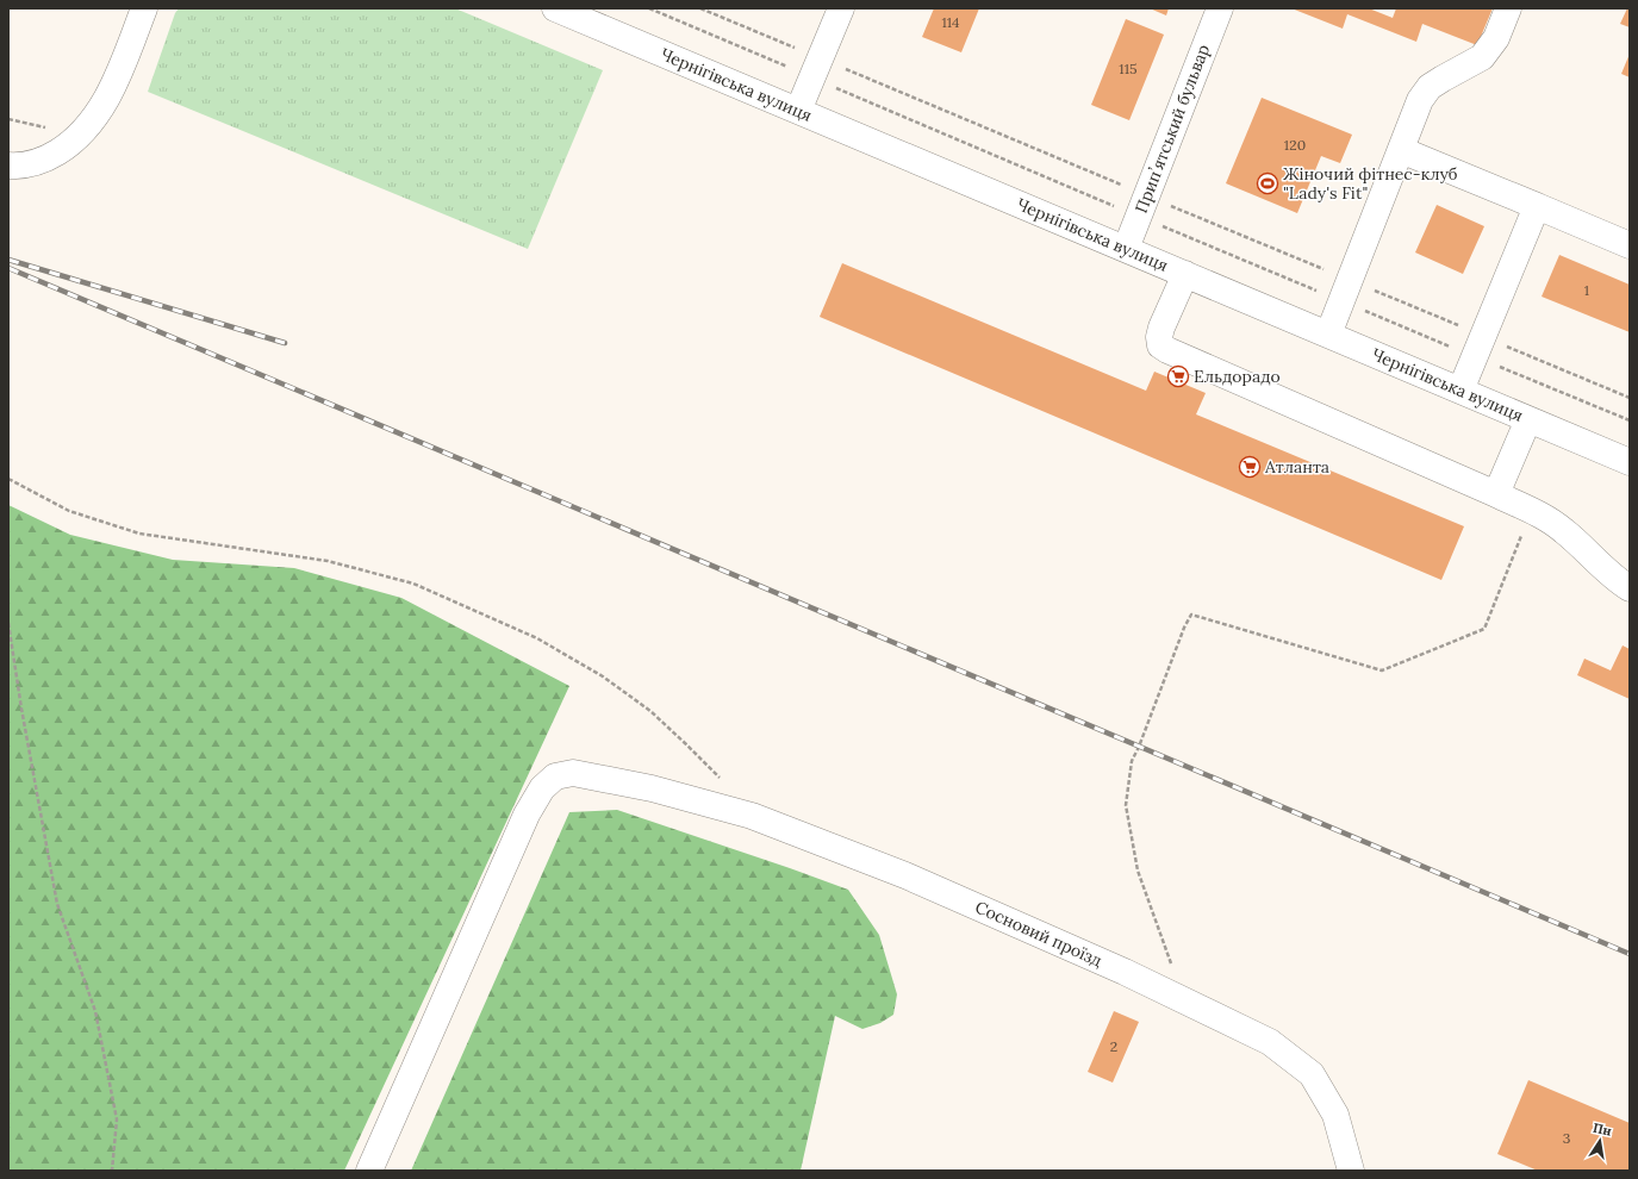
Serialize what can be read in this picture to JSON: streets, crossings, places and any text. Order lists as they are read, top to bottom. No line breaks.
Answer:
{"streets":{"street":["Чернігівська вулиця","Припʼятський бульвар","Сосновий проїзд"]},"crossings":[["Чернігівська вулиця","Припʼятський бульвар"]],"places":{"sports":["Жіночий фітнес-клуб \"Lady's Fit\""],"supermarket":["Ельдорадо","Атланта"]},"house_numbers":["114","115","120","1","2","3"],"north":"top"}
